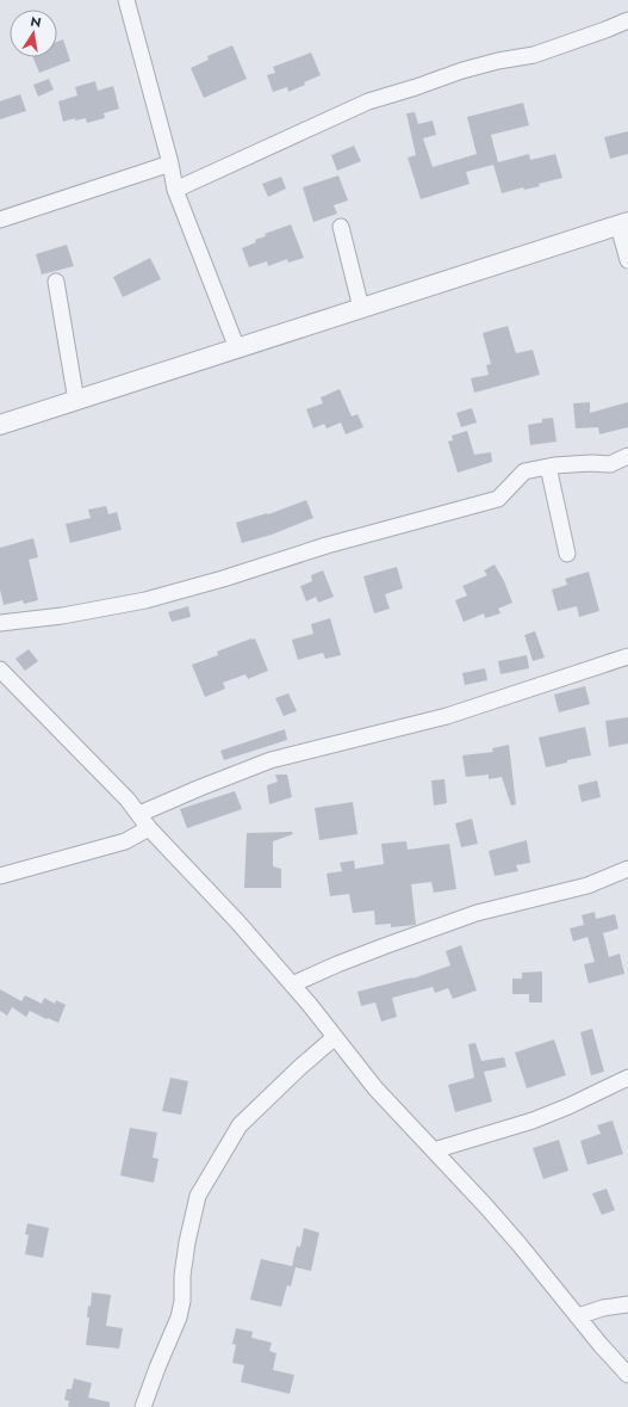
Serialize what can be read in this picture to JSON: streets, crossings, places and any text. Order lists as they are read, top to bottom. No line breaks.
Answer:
{"north":"top"}
